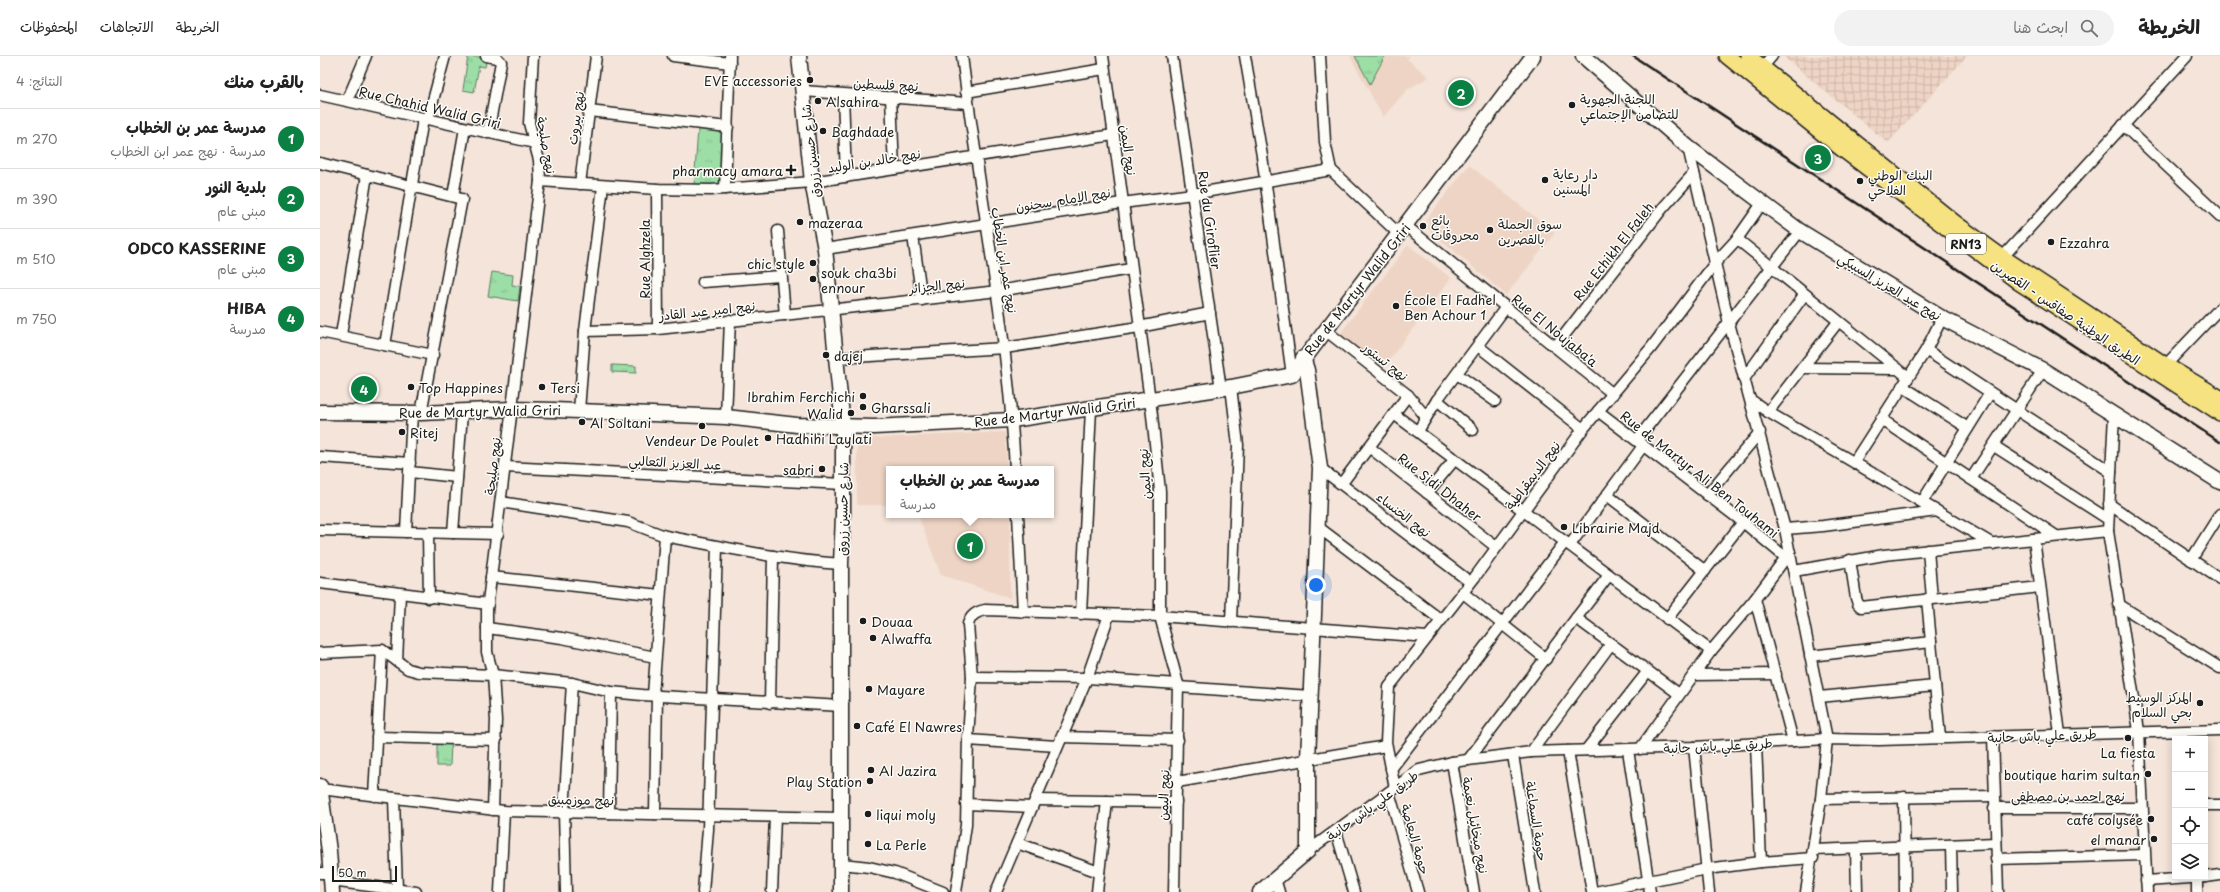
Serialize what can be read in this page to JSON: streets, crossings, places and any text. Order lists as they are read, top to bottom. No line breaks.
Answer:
{"streets":{"main road":["RN13","الطريق الوطنية صفاقس - القصرين"],"street":["نهج فلسطين","Rue Chahid Walid Griri","نهج بيروت","نهج صليحة","نهج اليمن","شارع حسين زروق","نهج خالد بن الوليد","نهج الإمام سحنون","Rue du Giroflier","Rue Echikh El Faleh","Rue Alghzela","نهج عمر ابن الخطاب","نهج الجزائر","نهج عبد العزيز السبيكي","Rue de Martyr Walid Griri","نهج امير عبد القادر","Rue El Noujaba'a","نهج تستور","عبد العزيز الثعالبي","Rue de Martyr Ali Ben Touhami","نهج الديمقراطية","Rue Sidi Dhaher","نهج الخنساء","طريق علي باش حانبة","نهج احمد بن مصطفى","نهج موزمبيق","حومة السماعلة","نهج ميخائيل نعيمة","حومة البعاصة"]},"crossings":[["نهج فلسطين","شارع حسين زروق"],["نهج فلسطين","نهج عمر ابن الخطاب"],["Rue Chahid Walid Griri","نهج صليحة"],["نهج بيروت","نهج خالد بن الوليد"],["نهج صليحة","نهج خالد بن الوليد"],["نهج صليحة","Rue de Martyr Walid Griri"],["نهج صليحة","عبد العزيز الثعالبي"],["نهج صليحة","نهج موزمبيق"],["نهج اليمن","نهج خالد بن الوليد"],["نهج اليمن","نهج الإمام سحنون"],["نهج اليمن","نهج الجزائر"],["نهج اليمن","Rue de Martyr Walid Griri"],["شارع حسين زروق","نهج خالد بن الوليد"],["شارع حسين زروق","نهج الإمام سحنون"],["شارع حسين زروق","نهج الجزائر"],["شارع حسين زروق","Rue de Martyr Walid Griri"],["شارع حسين زروق","نهج امير عبد القادر"],["شارع حسين زروق","عبد العزيز الثعالبي"],["شارع حسين زروق","نهج موزمبيق"],["نهج خالد بن الوليد","Rue Alghzela"],["نهج خالد بن الوليد","نهج عمر ابن الخطاب"],["نهج الإمام سحنون","Rue du Giroflier"],["نهج الإمام سحنون","نهج عمر ابن الخطاب"],["Rue du Giroflier","Rue de Martyr Walid Griri"],["Rue Echikh El Faleh","Rue El Noujaba'a"],["Rue Alghzela","نهج امير عبد القادر"],["نهج عمر ابن الخطاب","نهج الجزائر"],["نهج عمر ابن الخطاب","Rue de Martyr Walid Griri"],["نهج الجزائر","نهج امير عبد القادر"],["نهج عبد العزيز السبيكي","نهج الديمقراطية"],["Rue de Martyr Walid Griri","Rue El Noujaba'a"],["Rue de Martyr Walid Griri","نهج تستور"],["Rue El Noujaba'a","نهج الديمقراطية"],["Rue de Martyr Ali Ben Touhami","نهج الديمقراطية"],["نهج الديمقراطية","Rue Sidi Dhaher"],["نهج الديمقراطية","نهج الخنساء"],["نهج الديمقراطية","طريق علي باش حانبة"],["نهج الديمقراطية","حومة البعاصة"],["طريق علي باش حانبة","حومة السماعلة"],["طريق علي باش حانبة","نهج ميخائيل نعيمة"],["طريق علي باش حانبة","حومة البعاصة"]],"places":{"other":["EVE accessories","Alsahira","اللجنة الجهوية للتضامن الإجتماعي","Baghdade","دار رعاية المسنين","البنك الوطني الفلاحي","mazeraa","بائع محروقات","سوق الجملة بالقصرين","Ezzahra","chic style","souk cha3bi ennour","École El Fadhel Ben Achour 1","dajej","Top Happines","Tersi","Ibrahim Ferchichi","Gharssali","Walid","Al Soltani","Vendeur De Poulet","Ritej","Hadhihi Laylati","sabri","Librairie Majd","Douaa","Alwaffa","Mayare","المركز الوسيط بحي السلام","Café El Nawres","La fiesta","Al Jazira","boutique harim sultan","Play Station","liqui moly","café colysée","el manar","La Perle"],"health":["pharmacy amara"]},"scale_bar":"50 m","page":{"header":"الخريطة","search":"ابحث هنا","nav":["الخريطة","الاتجاهات","المحفوظات"],"heading":["بالقرب منك","النتائج: 4"],"pins":["2","3","4","1"],"list":[{"mark":"1","name":"مدرسة عمر بن الخطاب","note":"مدرسة · نهج عمر ابن الخطاب","value":"270 m"},{"mark":"2","name":"بلدية النور","note":"مبنى عام","value":"390 m"},{"mark":"3","name":"ODCO KASSERINE","note":"مبنى عام","value":"510 m"},{"mark":"4","name":"HIBA","note":"مدرسة","value":"750 m"}],"popup":["مدرسة عمر بن الخطاب","مدرسة"],"map_buttons":["+","−"],"scale":"50 m"}}
